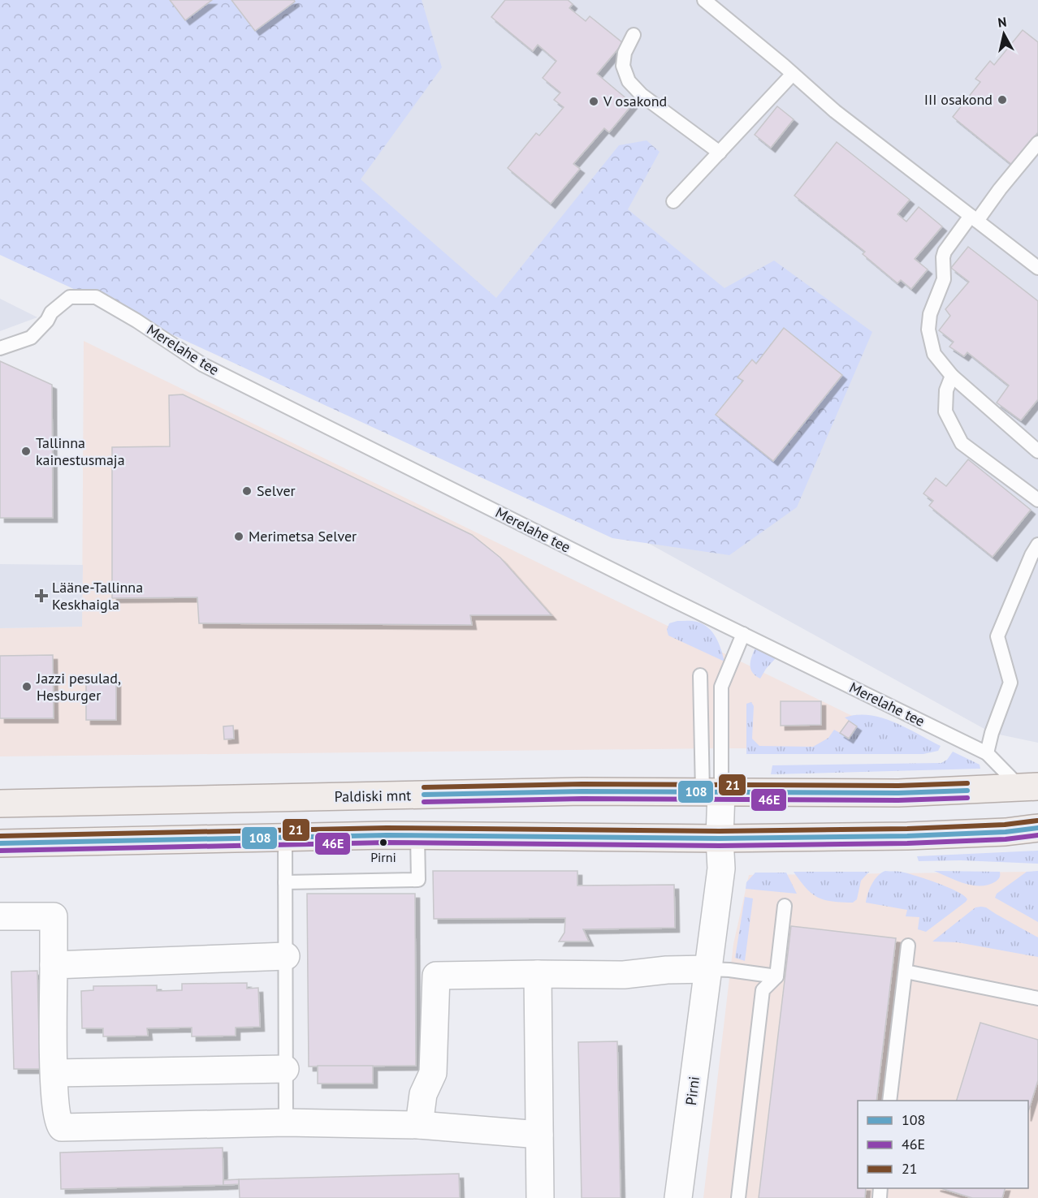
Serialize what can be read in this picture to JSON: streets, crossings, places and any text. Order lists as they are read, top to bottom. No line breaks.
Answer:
{"streets":{"main road":["Paldiski mnt"],"street":["Pirni"],"lane":["Merelahe tee"]},"crossings":[["Merelahe tee","Paldiski mnt"],["Paldiski mnt","Pirni"]],"places":{"other":["III osakond","V osakond","Tallinna kainestusmaja","Selver","Merimetsa Selver","Jazzi pesulad, Hesburger","Pirni"],"health":["Lääne-Tallinna Keskhaigla"]},"lines":["transit line 21","transit line 108","transit line 46E"],"legend":["108","46E","21"],"north":"top"}
